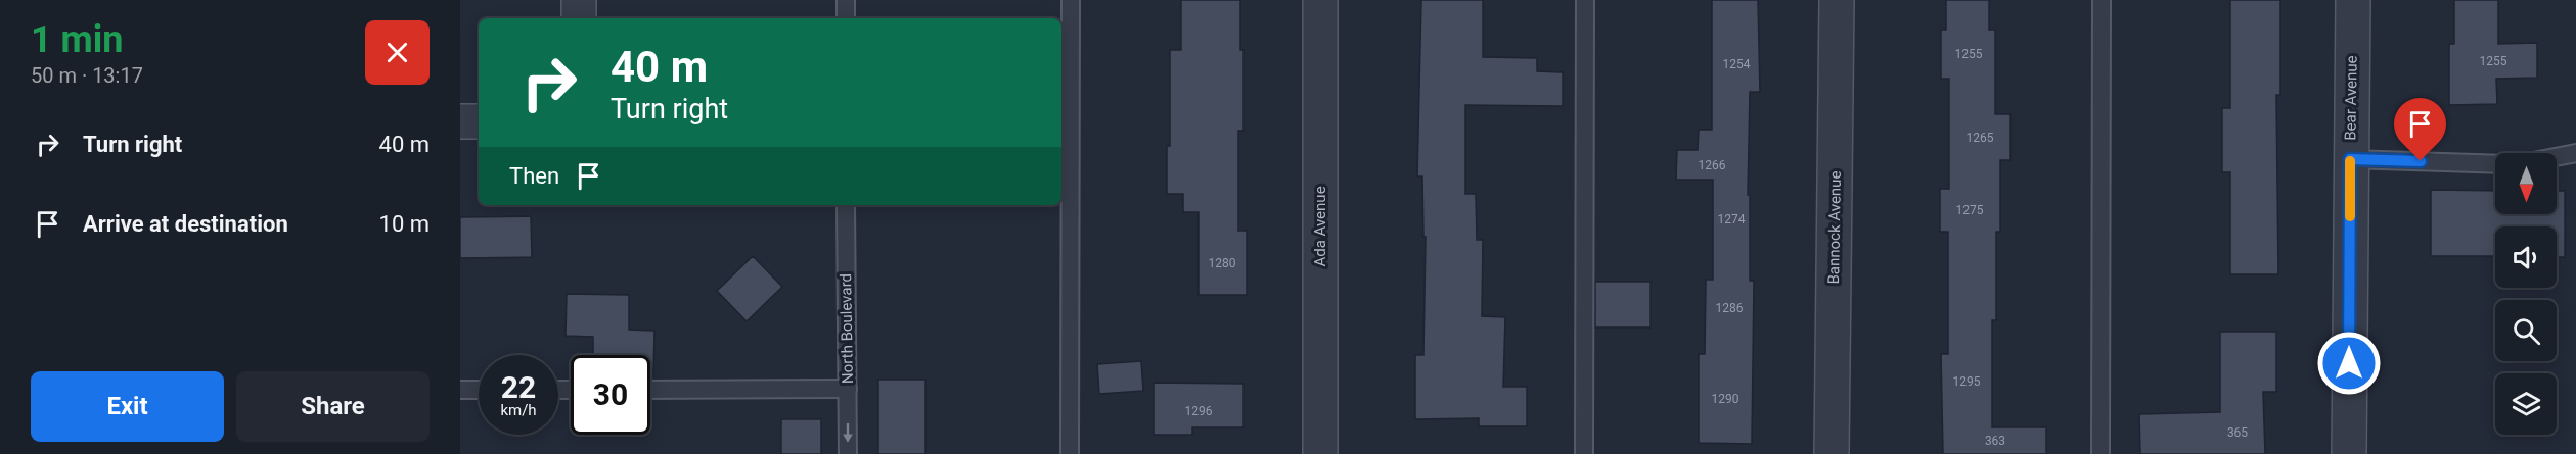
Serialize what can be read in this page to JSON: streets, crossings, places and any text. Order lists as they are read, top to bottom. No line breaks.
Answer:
{"streets":{"street":["Bear Avenue","Ada Avenue","Bannock Avenue"],"lane":["North Boulevard"]},"house_numbers":["1255","1255","1254","1265","1266","1275","1274","1280","1286","1295","1290","1296","365","363"],"north":"bottom","page":{"heading":["1 min","50 m · 13:17"],"turn":["40 m","Turn right"],"list":[{"name":"Turn right","value":"40 m"},{"name":"Arrive at destination","value":"10 m"}],"then":"Then","speed":"22 km/h","limit":"30","buttons":["Exit","Share"]}}
